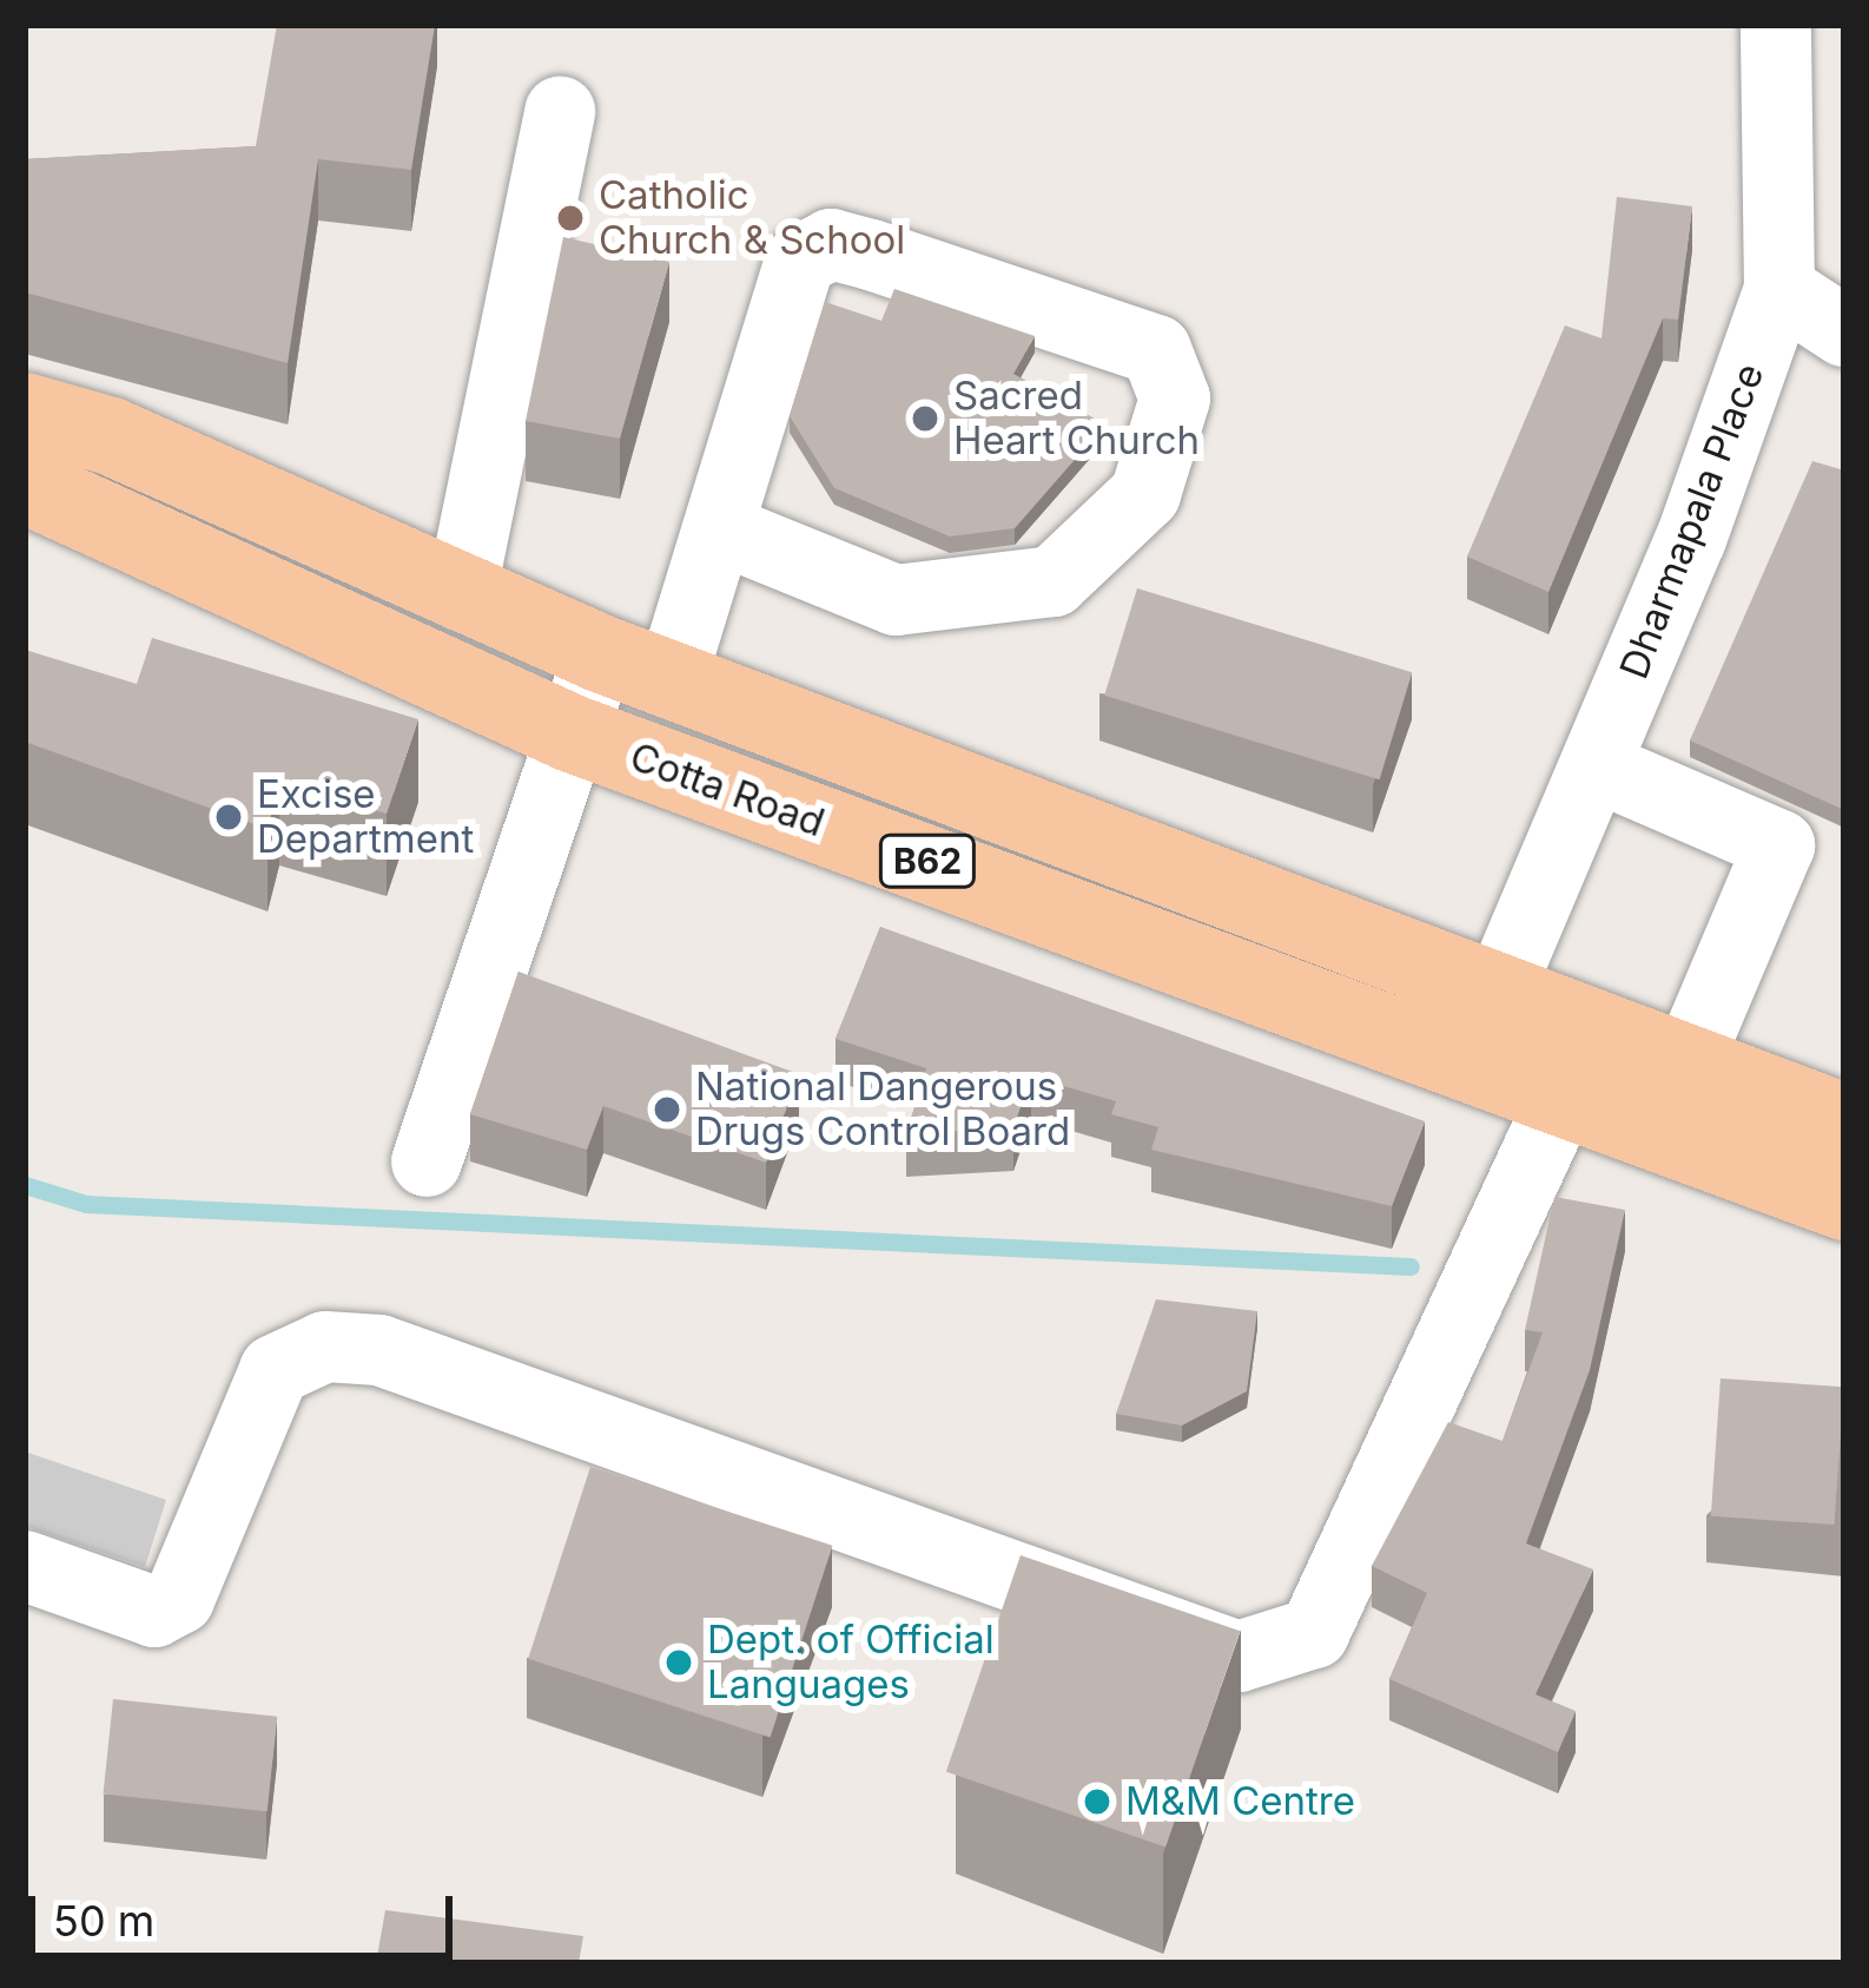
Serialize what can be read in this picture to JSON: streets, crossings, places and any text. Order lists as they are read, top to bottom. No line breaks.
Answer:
{"streets":{"main road":["Cotta Road","B62"],"street":["Dharmapala Place"]},"crossings":[["Dharmapala Place","Cotta Road"]],"places":["Catholic Church & School","Sacred Heart Church","Excise Department","National Dangerous Drugs Control Board","Dept. of Official Languages","M&M Centre"],"scale_bar":"50 m"}
